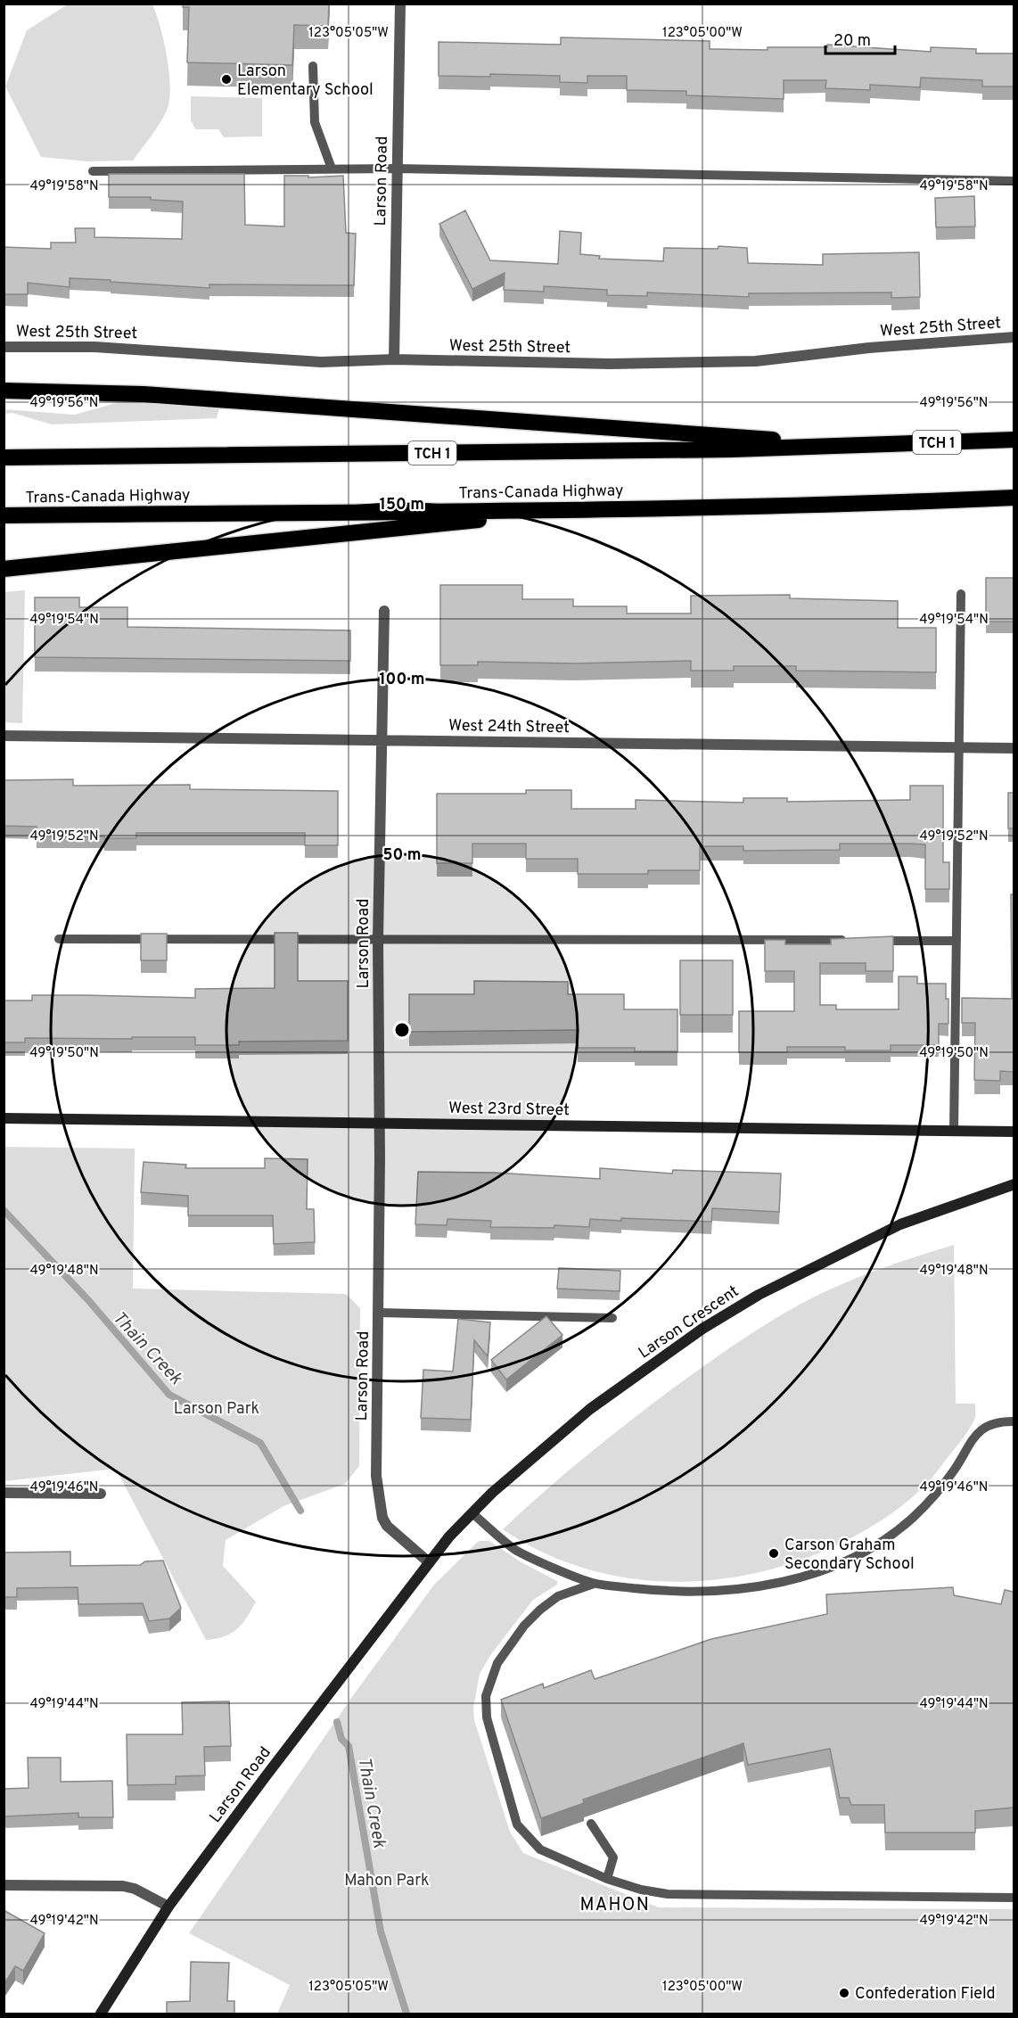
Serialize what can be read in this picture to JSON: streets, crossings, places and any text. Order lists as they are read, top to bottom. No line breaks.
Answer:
{"streets":{"highway":["TCH 1","Trans-Canada Highway"],"street":["Larson Road","West 25th Street","West 24th Street","West 23rd Street","Larson Crescent"]},"crossings":[["Larson Road","West 25th Street"],["Larson Road","West 24th Street"],["Larson Road","West 23rd Street"],["Larson Road","Larson Crescent"]],"districts":["MAHON"],"water":["Thain Creek"],"parks":["Larson Park","Mahon Park"],"places":["Larson Elementary School","Carson Graham Secondary School","Confederation Field"],"scale_bar":"20 m","coordinates":["123°05'05\"W","123°05'00\"W","49°19'58\"N","49°19'56\"N","49°19'54\"N","49°19'52\"N","49°19'50\"N","49°19'48\"N","49°19'46\"N","49°19'44\"N","49°19'42\"N"],"rings":["150 m","100 m","50 m"]}
